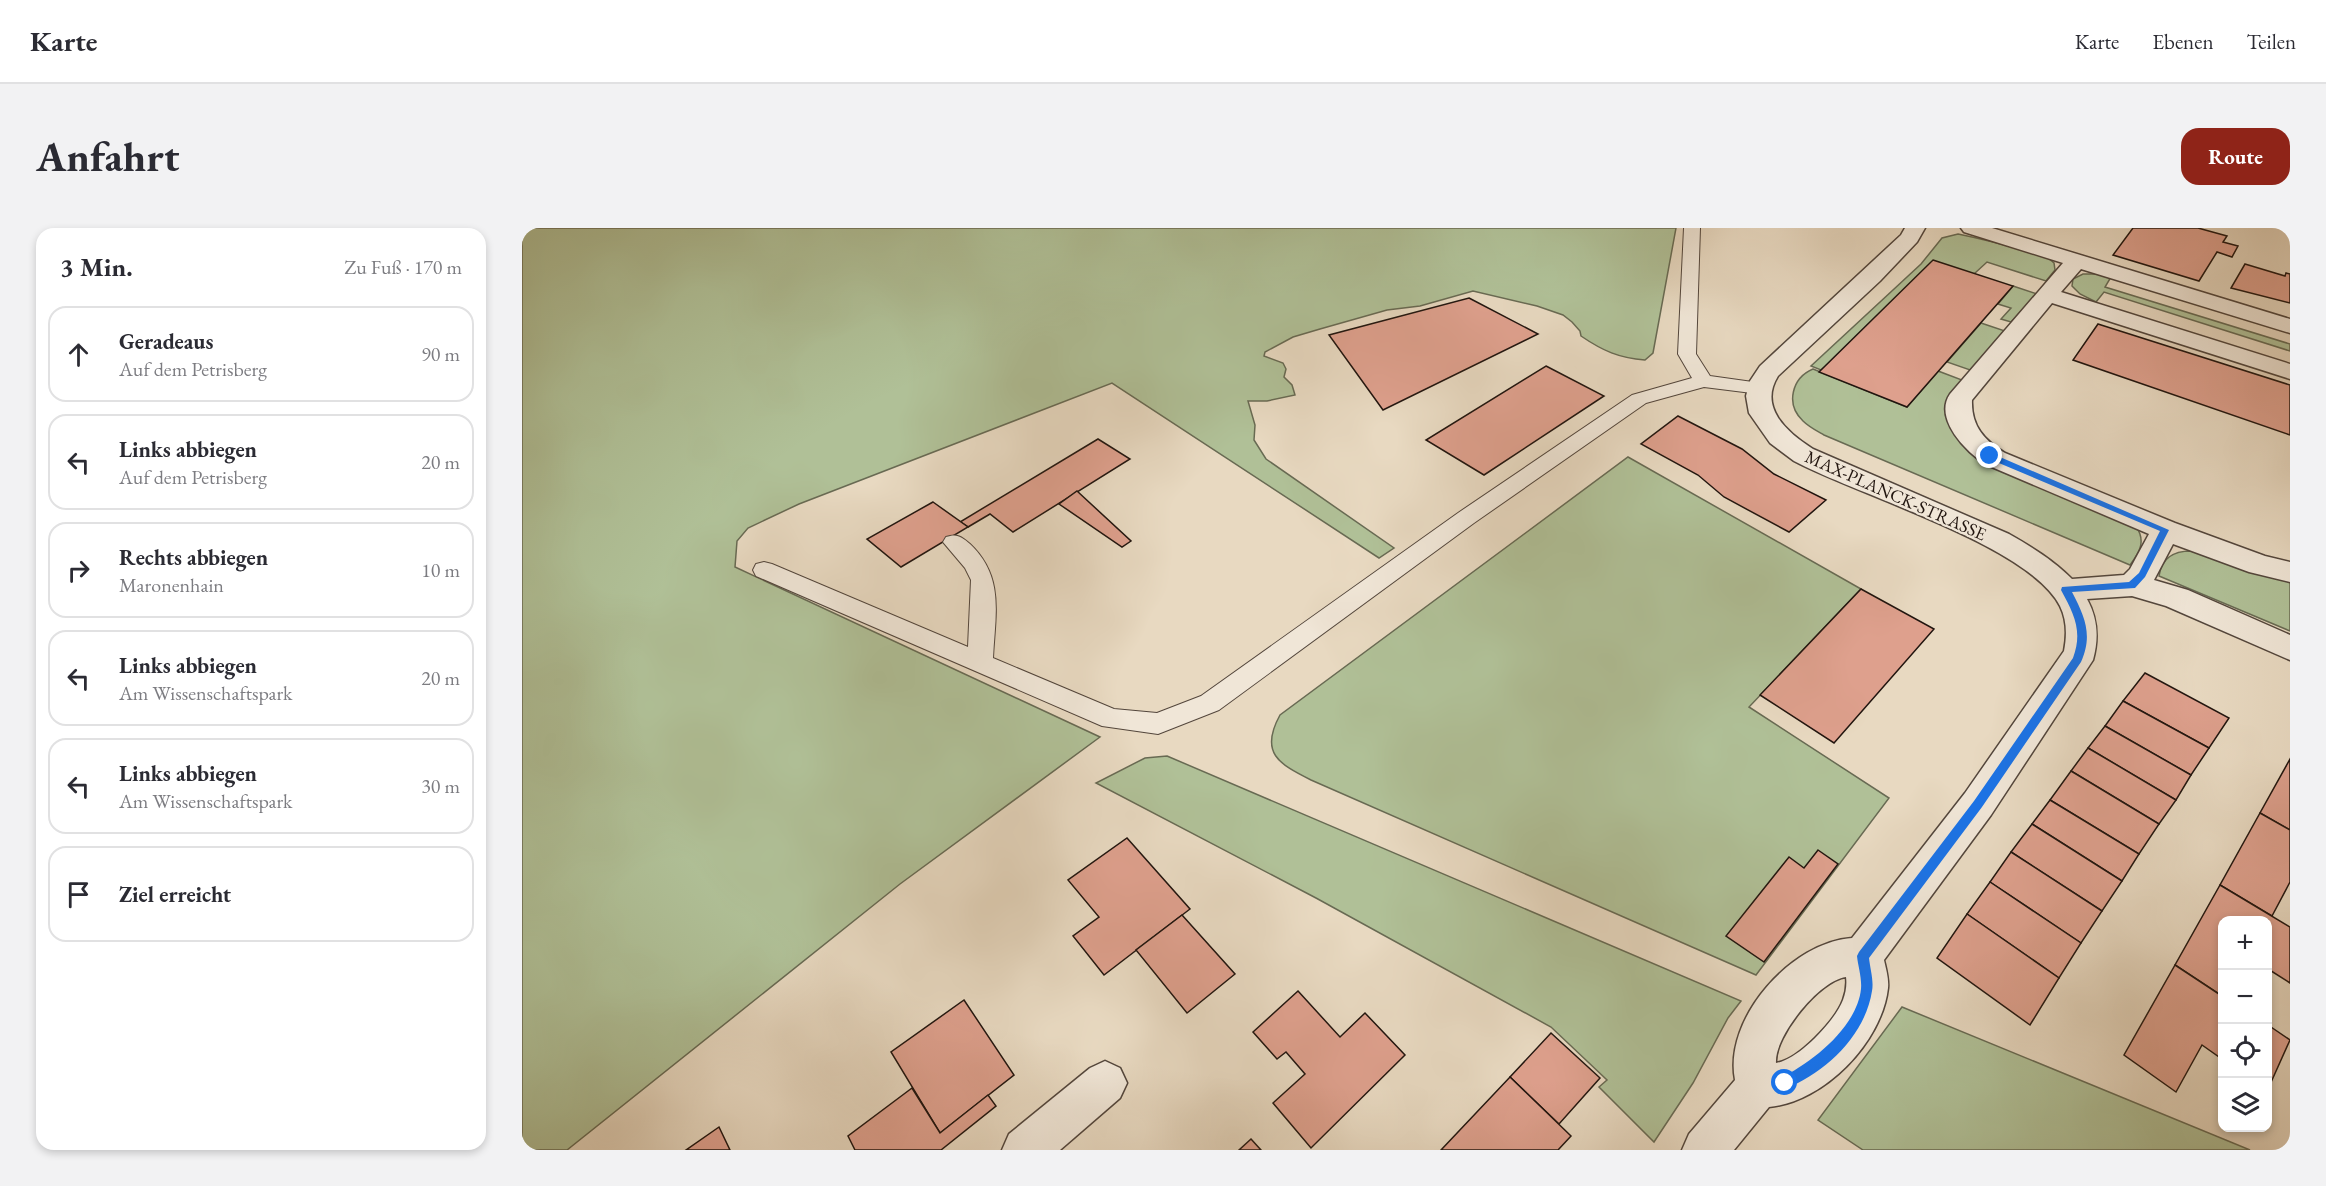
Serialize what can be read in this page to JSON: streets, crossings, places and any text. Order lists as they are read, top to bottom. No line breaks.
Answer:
{"streets":{"street":["MAX-PLANCK-STRASSE"]},"page":{"header":"Karte","nav":["Karte","Ebenen","Teilen"],"buttons":"Route","title":"Anfahrt","heading":["3 Min.","Zu Fuß · 170 m"],"list":[["Geradeaus","Auf dem Petrisberg","90 m"],["Links abbiegen","Auf dem Petrisberg","20 m"],["Rechts abbiegen","Maronenhain","10 m"],["Links abbiegen","Am Wissenschaftspark","20 m"],["Links abbiegen","Am Wissenschaftspark","30 m"],"Ziel erreicht"],"map_buttons":["+","−"]}}
